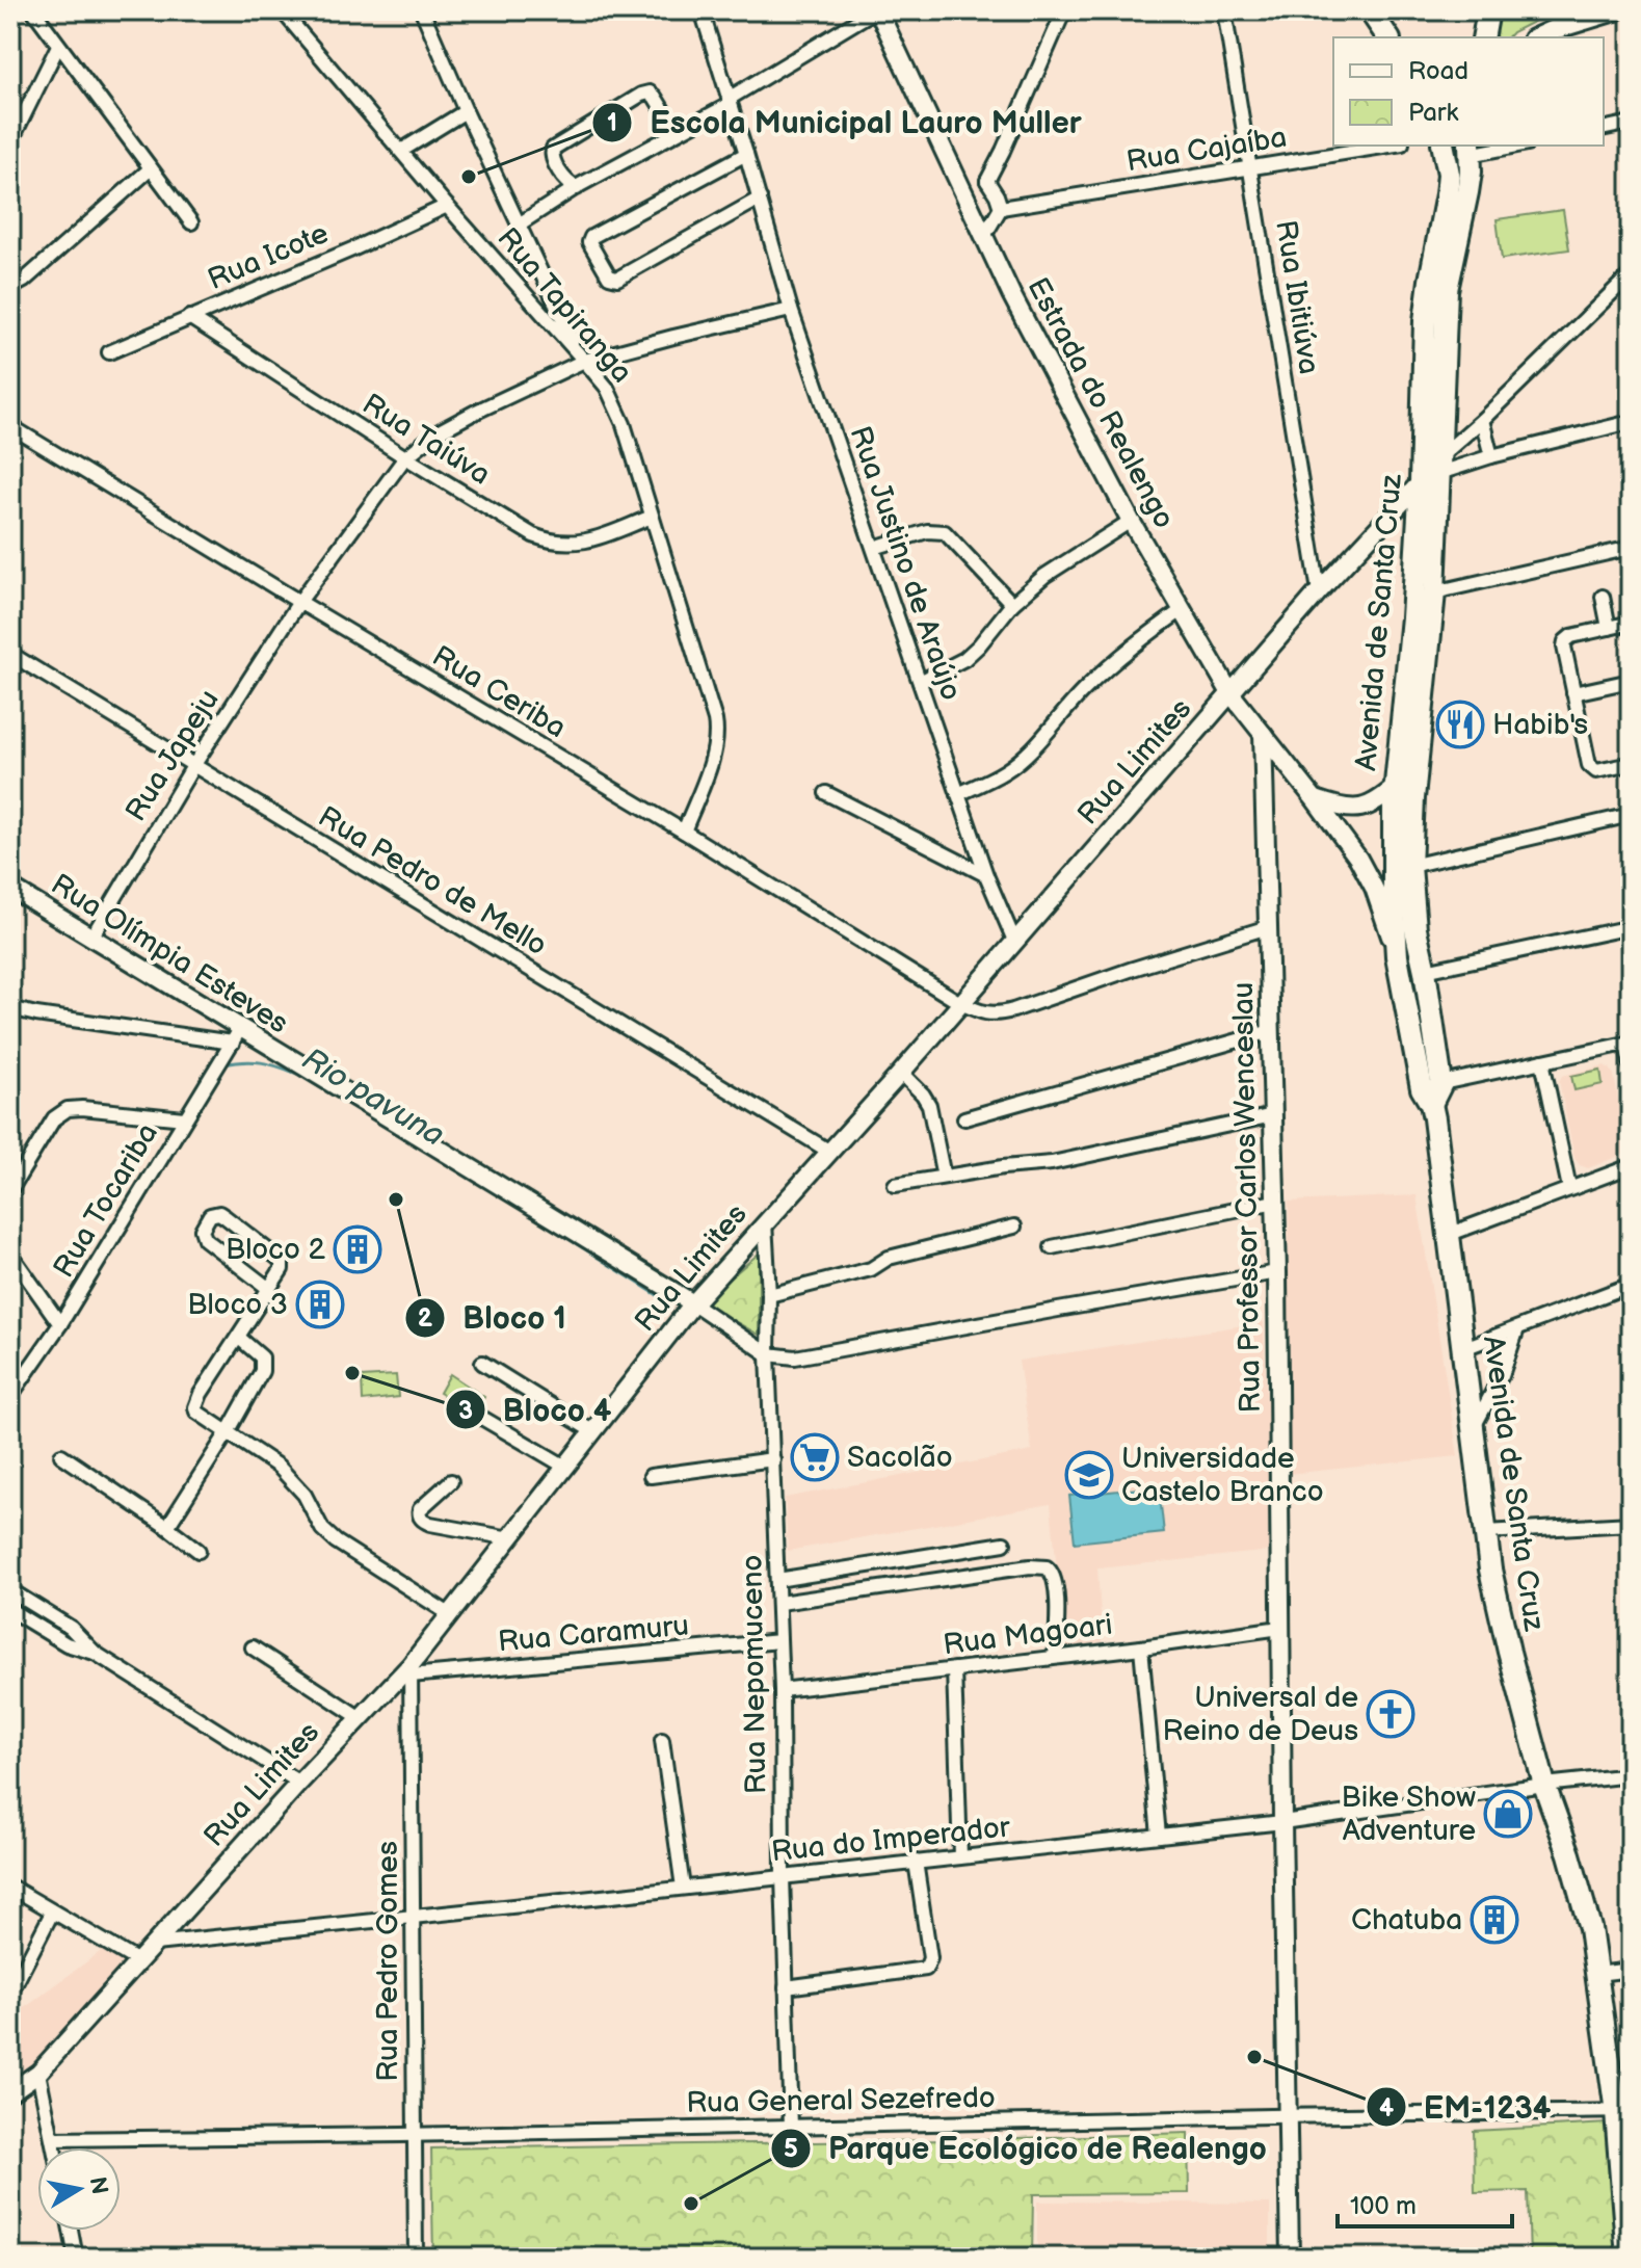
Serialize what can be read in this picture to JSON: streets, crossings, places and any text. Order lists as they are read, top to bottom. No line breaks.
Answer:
{"streets":{"main road":["Avenida de Santa Cruz"],"street":["Rua Cajaíba","Rua Icote","Rua Ibitiúva","Rua Tapiranga","Estrada do Realengo","Rua Taiúva","Rua Justino de Araújo","Rua Ceriba","Rua Japeju","Rua Limites","Rua Pedro de Mello","Rua Olímpia Esteves","Rua Professor Carlos Wenceslau","Rua Tocariba","Rua Caramuru","Rua Magoari","Rua Nepomuceno","Rua do Imperador","Rua Pedro Gomes","Rua General Sezefredo"]},"crossings":[["Rua Cajaíba","Rua Ibitiúva"],["Rua Icote","Rua Tapiranga"],["Rua Icote","Rua Taiúva"],["Rua Ibitiúva","Rua Limites"],["Rua Tapiranga","Rua Taiúva"],["Rua Tapiranga","Rua Ceriba"],["Rua Tapiranga","Rua Japeju"],["Estrada do Realengo","Avenida de Santa Cruz"],["Estrada do Realengo","Rua Limites"],["Estrada do Realengo","Rua Professor Carlos Wenceslau"],["Rua Taiúva","Rua Japeju"],["Rua Justino de Araújo","Rua Japeju"],["Rua Justino de Araújo","Rua Limites"],["Avenida de Santa Cruz","Rua Limites"],["Avenida de Santa Cruz","Rua do Imperador"],["Avenida de Santa Cruz","Rua General Sezefredo"],["Rua Ceriba","Rua Japeju"],["Rua Ceriba","Rua Limites"],["Rua Ceriba","Rua Professor Carlos Wenceslau"],["Rua Japeju","Rua Pedro de Mello"],["Rua Japeju","Rua Olímpia Esteves"],["Rua Limites","Rua Pedro de Mello"],["Rua Limites","Rua Olímpia Esteves"],["Rua Limites","Rua Caramuru"],["Rua Limites","Rua Nepomuceno"],["Rua Limites","Rua do Imperador"],["Rua Limites","Rua Pedro Gomes"],["Rua Olímpia Esteves","Rua Tocariba"],["Rua Olímpia Esteves","Rua Nepomuceno"],["Rua Professor Carlos Wenceslau","Rua Magoari"],["Rua Professor Carlos Wenceslau","Rua do Imperador"],["Rua Professor Carlos Wenceslau","Rua General Sezefredo"],["Rua Caramuru","Rua Nepomuceno"],["Rua Caramuru","Rua Pedro Gomes"],["Rua Magoari","Rua Nepomuceno"],["Rua Nepomuceno","Rua do Imperador"],["Rua Nepomuceno","Rua General Sezefredo"],["Rua do Imperador","Rua Pedro Gomes"],["Rua Pedro Gomes","Rua General Sezefredo"]],"water":["Rio pavuna"],"places":{"other":["Escola Municipal Lauro Muller","Bloco 1","Bloco 4","EM-1234","Parque Ecológico de Realengo"],"restaurant":["Habib's"],"building":["Bloco 2","Bloco 3","Chatuba"],"supermarket":["Sacolão"],"school or university":["Universidade Castelo Branco"],"church":["Universal de Reino de Deus"],"shop":["Bike Show Adventure"]},"legend":["Road","Park"],"scale_bar":"100 m","north":"right"}
